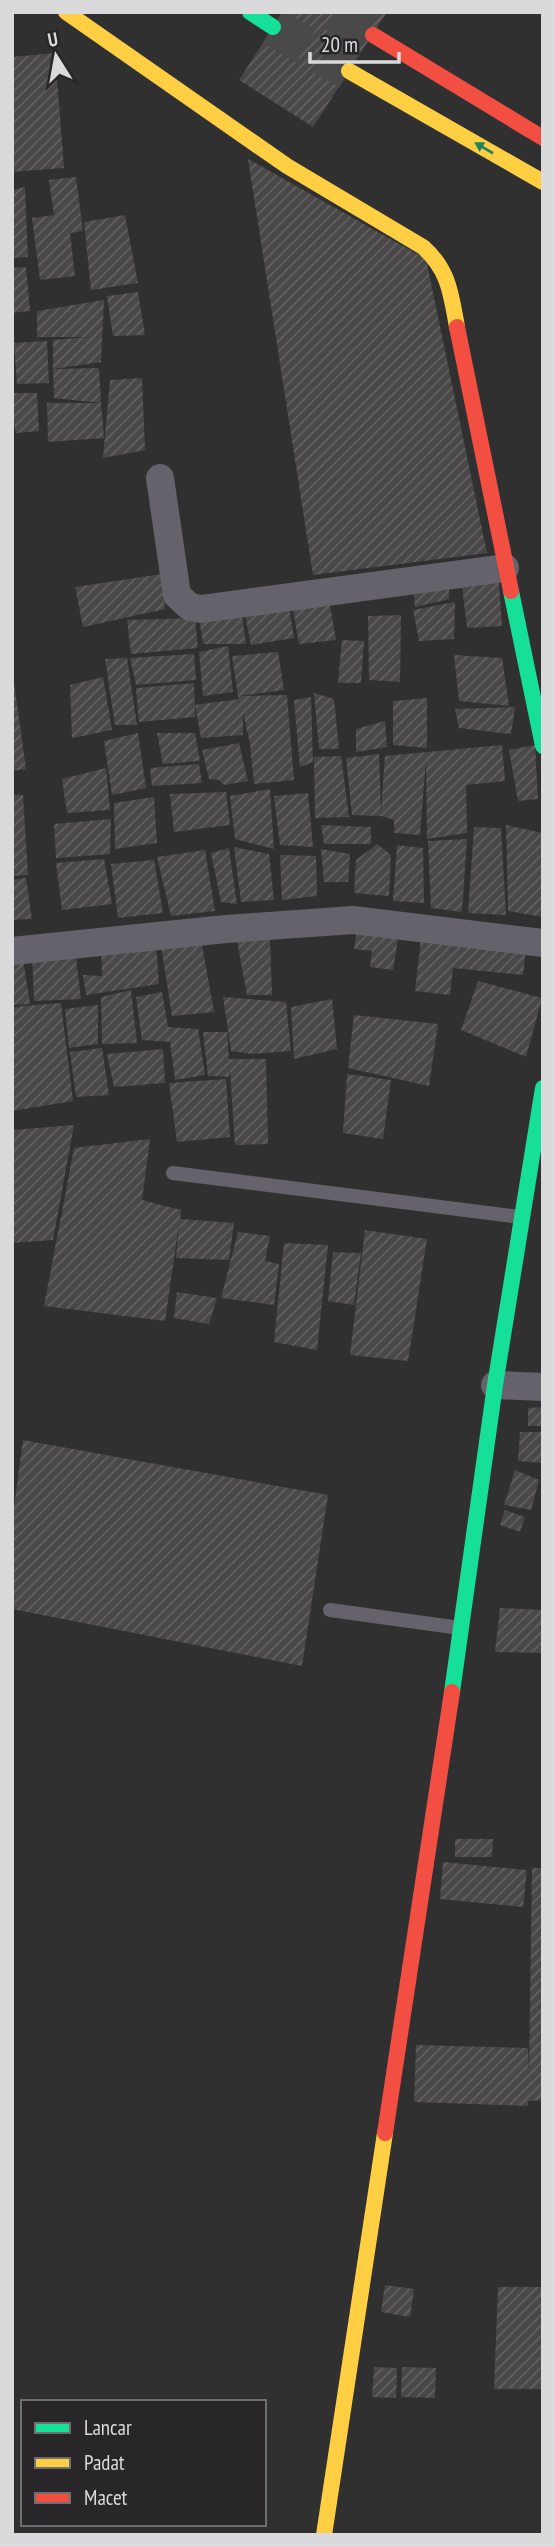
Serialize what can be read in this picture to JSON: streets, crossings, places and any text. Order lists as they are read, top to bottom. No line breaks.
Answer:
{"legend":["Lancar","Padat","Macet"],"scale_bar":"20 m","north":"top"}
